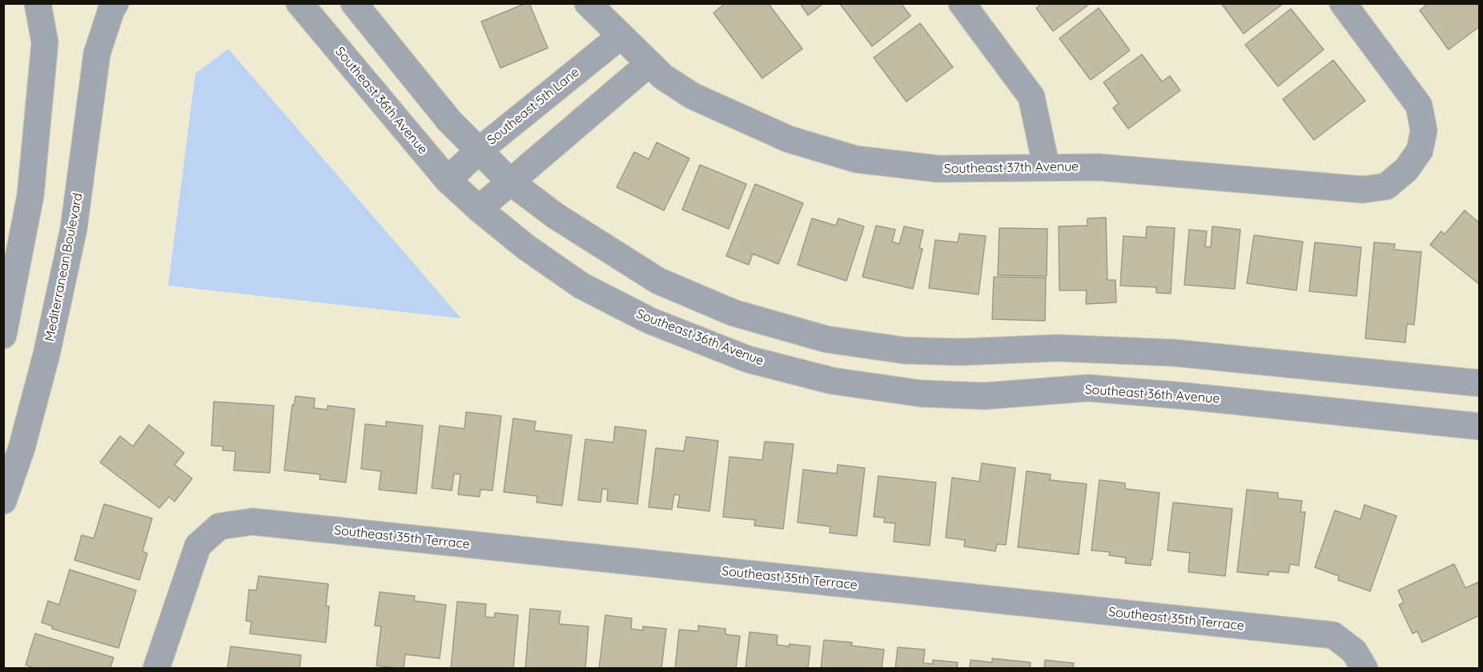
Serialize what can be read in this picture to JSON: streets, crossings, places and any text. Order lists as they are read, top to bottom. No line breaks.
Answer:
{"streets":{"street":["Southeast 36th Avenue","Southeast 5th Lane","Southeast 37th Avenue","Mediterranean Boulevard","Southeast 35th Terrace"]},"crossings":[["Southeast 36th Avenue","Southeast 5th Lane"],["Southeast 5th Lane","Southeast 37th Avenue"]]}
